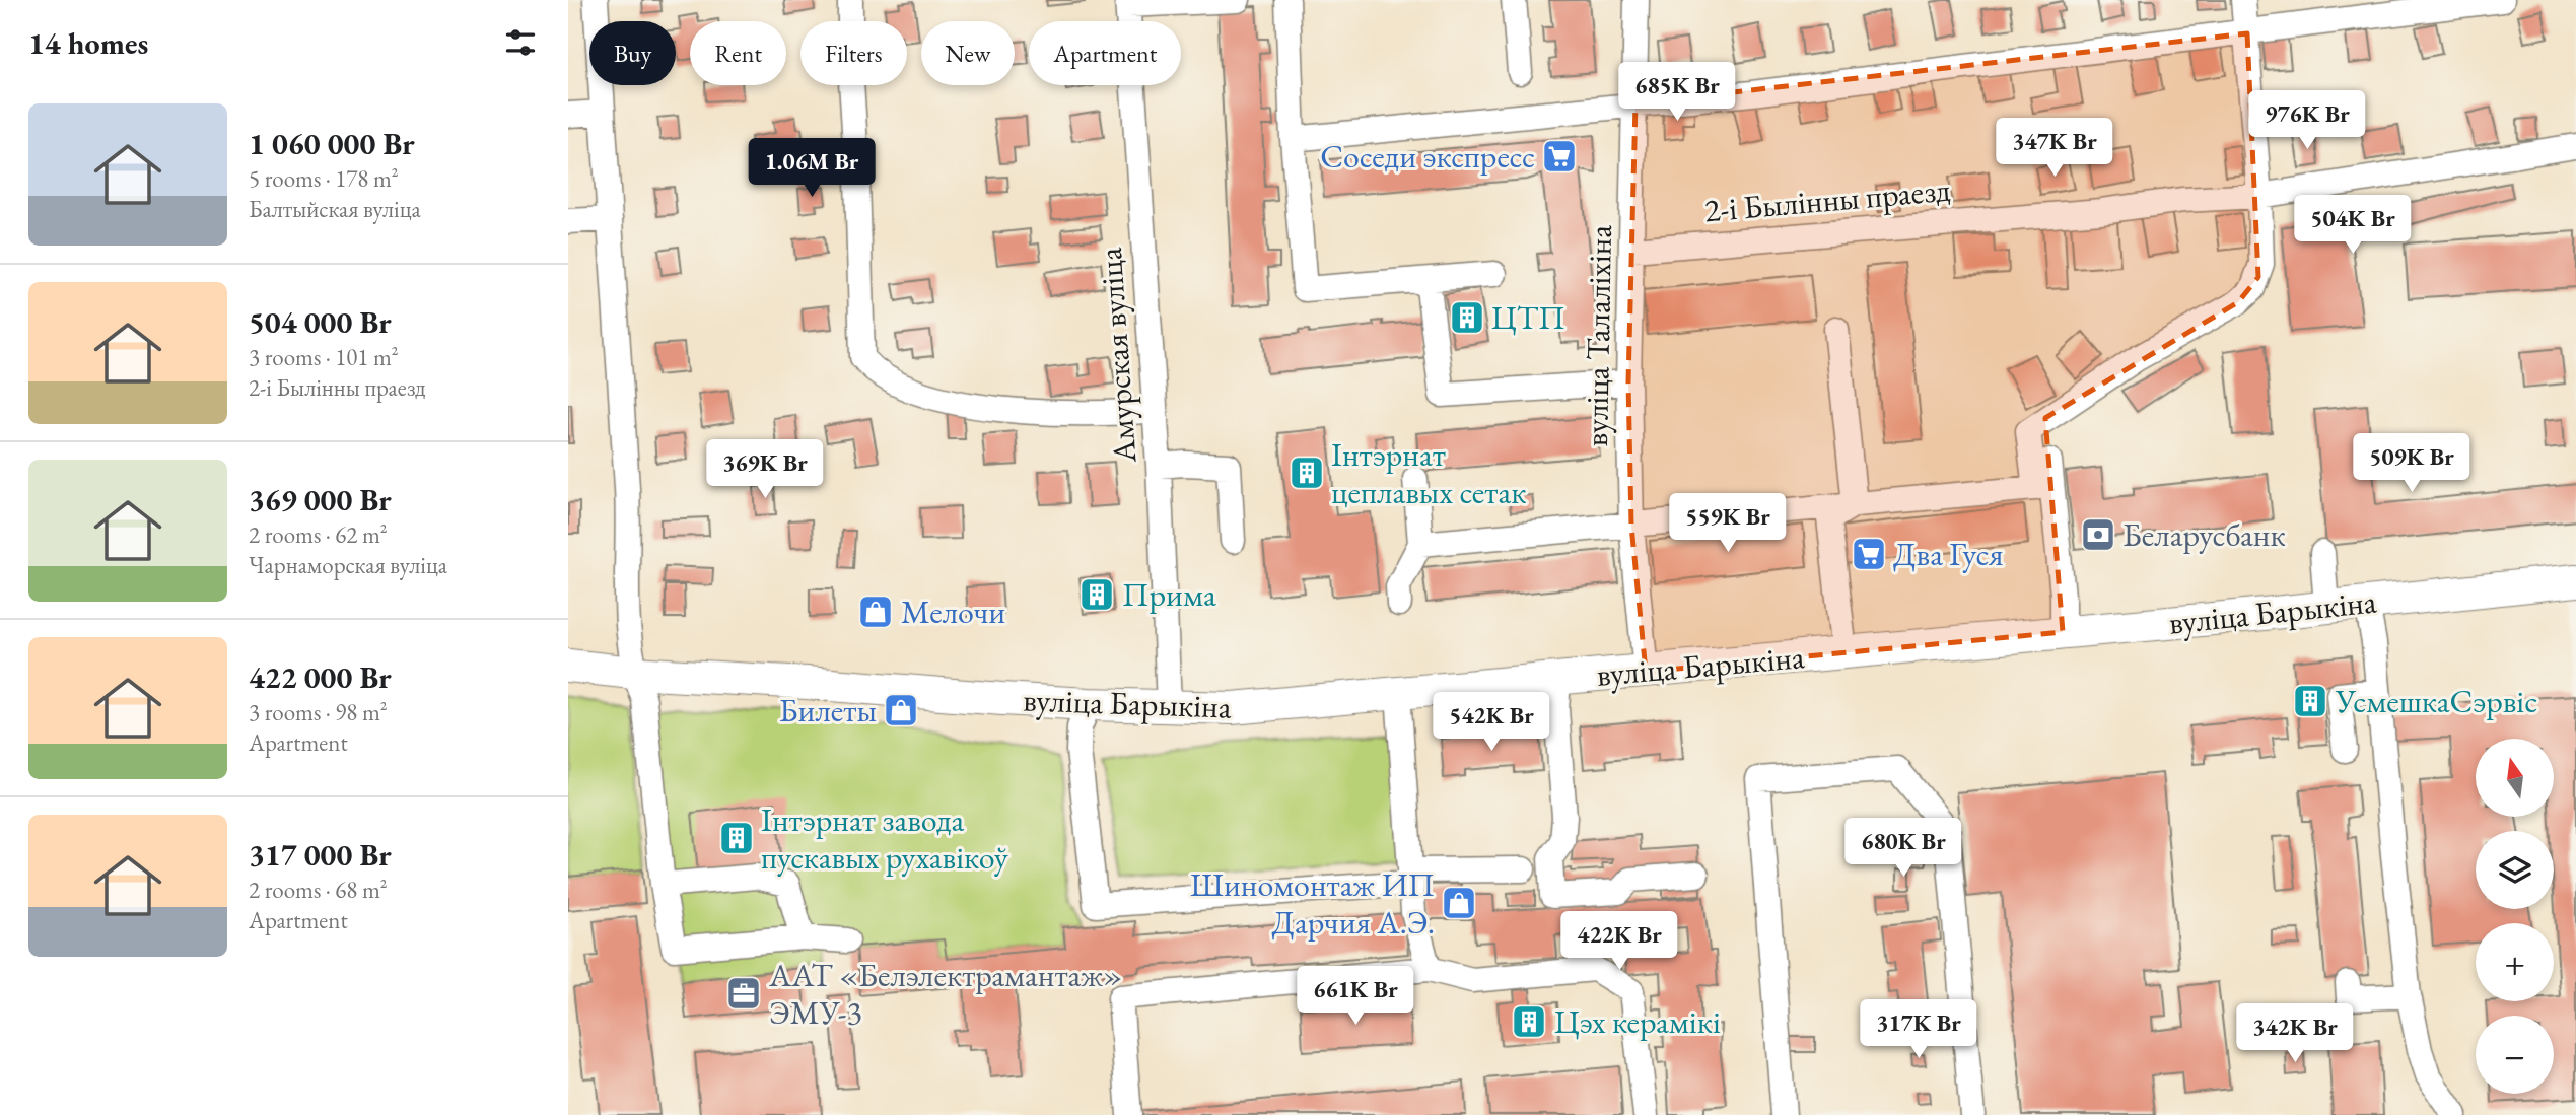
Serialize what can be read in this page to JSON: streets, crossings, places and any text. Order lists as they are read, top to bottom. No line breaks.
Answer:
{"streets":{"main road":["вуліца Барыкіна"],"street":["2-і Былінны праезд","вуліца Талаліхіна","Амурская вуліца"]},"crossings":[["2-і Былінны праезд","вуліца Талаліхіна"],["вуліца Талаліхіна","вуліца Барыкіна"],["Амурская вуліца","вуліца Барыкіна"]],"places":{"supermarket":["Соседи экспресс","Два Гуся"],"building":["ЦТП","Інтэрнат цеплавых сетак","Прима","УсмешкаСэрвіс","Інтэрнат завода пускавых рухавікоў","Цэх керамікі"],"bank":["Беларусбанк"],"shop":["Мелочи","Билеты","Шиномонтаж ИП Дарчия А.Э."],"office":["ААТ «Белэлектрамантаж» ЭМУ-3"]},"north":"top","page":{"heading":"14 homes","chip":["Buy","Rent","Filters","New","Apartment"],"price":["685K Br","976K Br","347K Br","1.06M Br","504K Br","509K Br","369K Br","559K Br","542K Br","680K Br","422K Br","661K Br","317K Br","342K Br"],"list":[{"name":"1 060 000 Br","note":"5 rooms · 178 m² · Балтыйская вуліца"},{"name":"504 000 Br","note":"3 rooms · 101 m² · 2-і Былінны праезд"},{"name":"369 000 Br","note":"2 rooms · 62 m² · Чарнаморская вуліца"},{"name":"422 000 Br","note":"3 rooms · 98 m² · Apartment"},{"name":"317 000 Br","note":"2 rooms · 68 m² · Apartment"}],"map_buttons":["+","−"]}}
